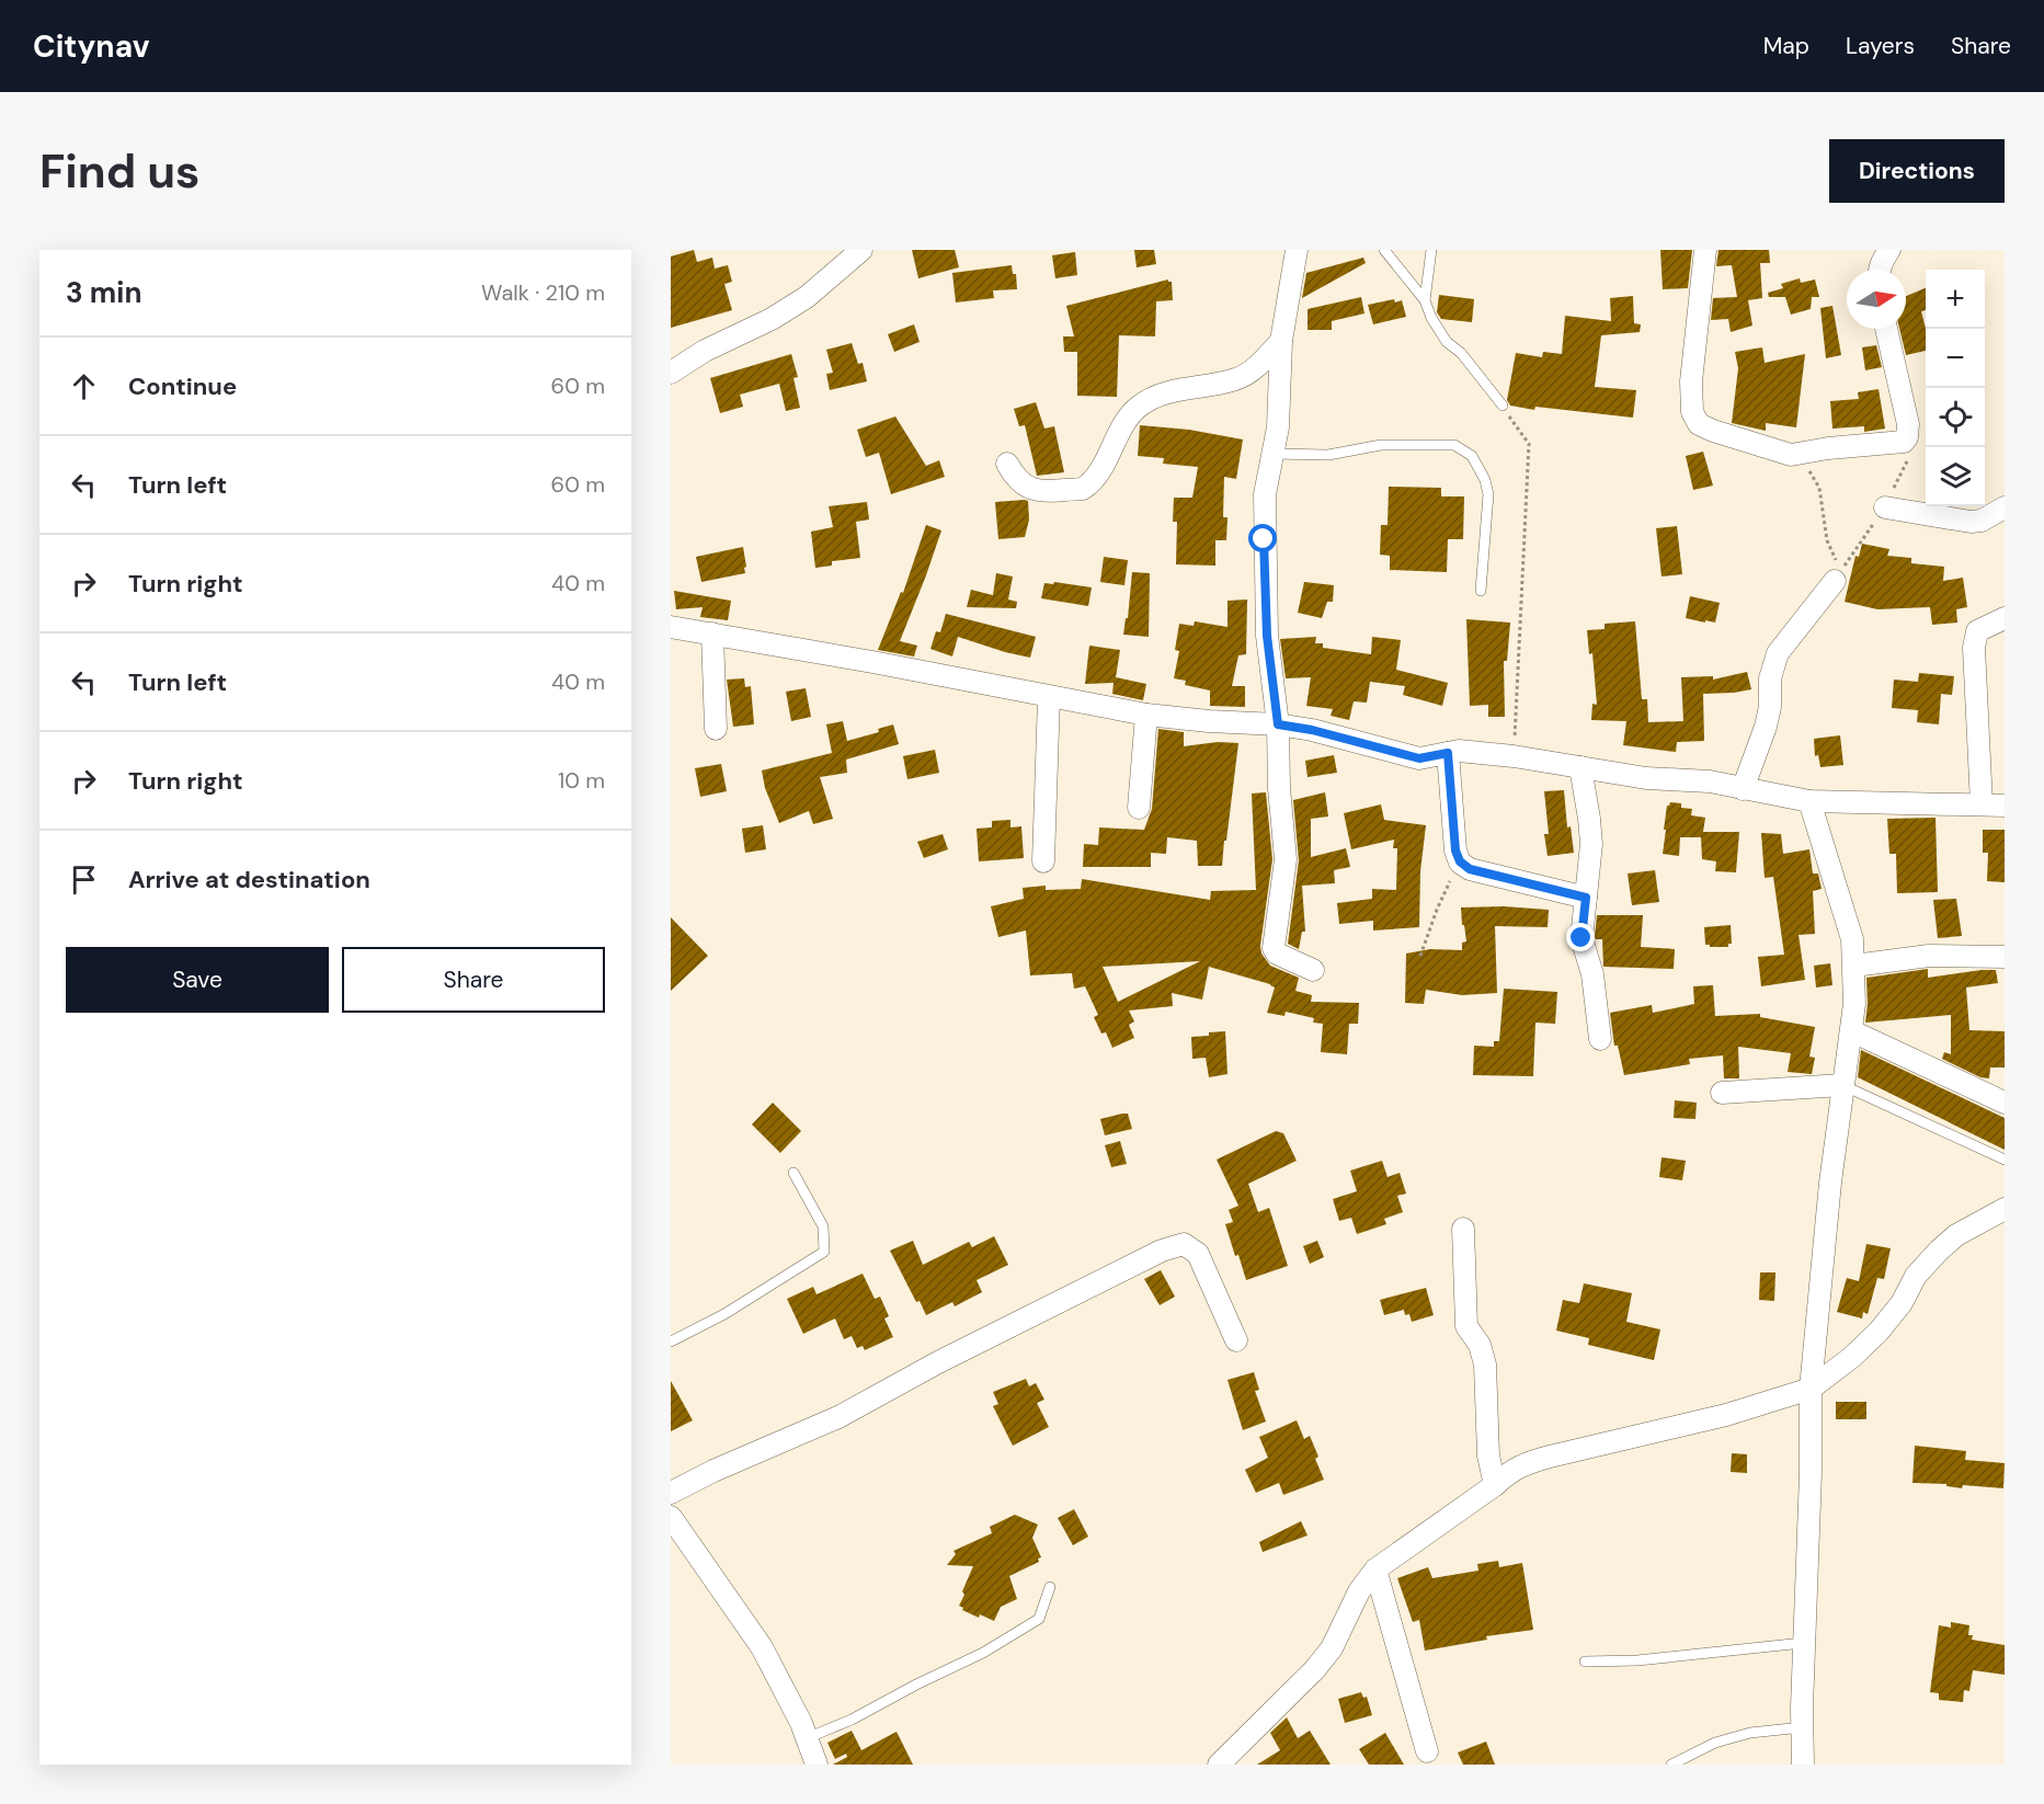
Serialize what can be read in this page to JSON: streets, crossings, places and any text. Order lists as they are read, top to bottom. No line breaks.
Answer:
{"north":"right","page":{"header":"Citynav","nav":["Map","Layers","Share"],"buttons":["Directions",["Save","Share"]],"title":"Find us","heading":["3 min","Walk · 210 m"],"map_buttons":["+","−"],"list":[["Continue","60 m"],["Turn left","60 m"],["Turn right","40 m"],["Turn left","40 m"],["Turn right","10 m"],"Arrive at destination"]}}
